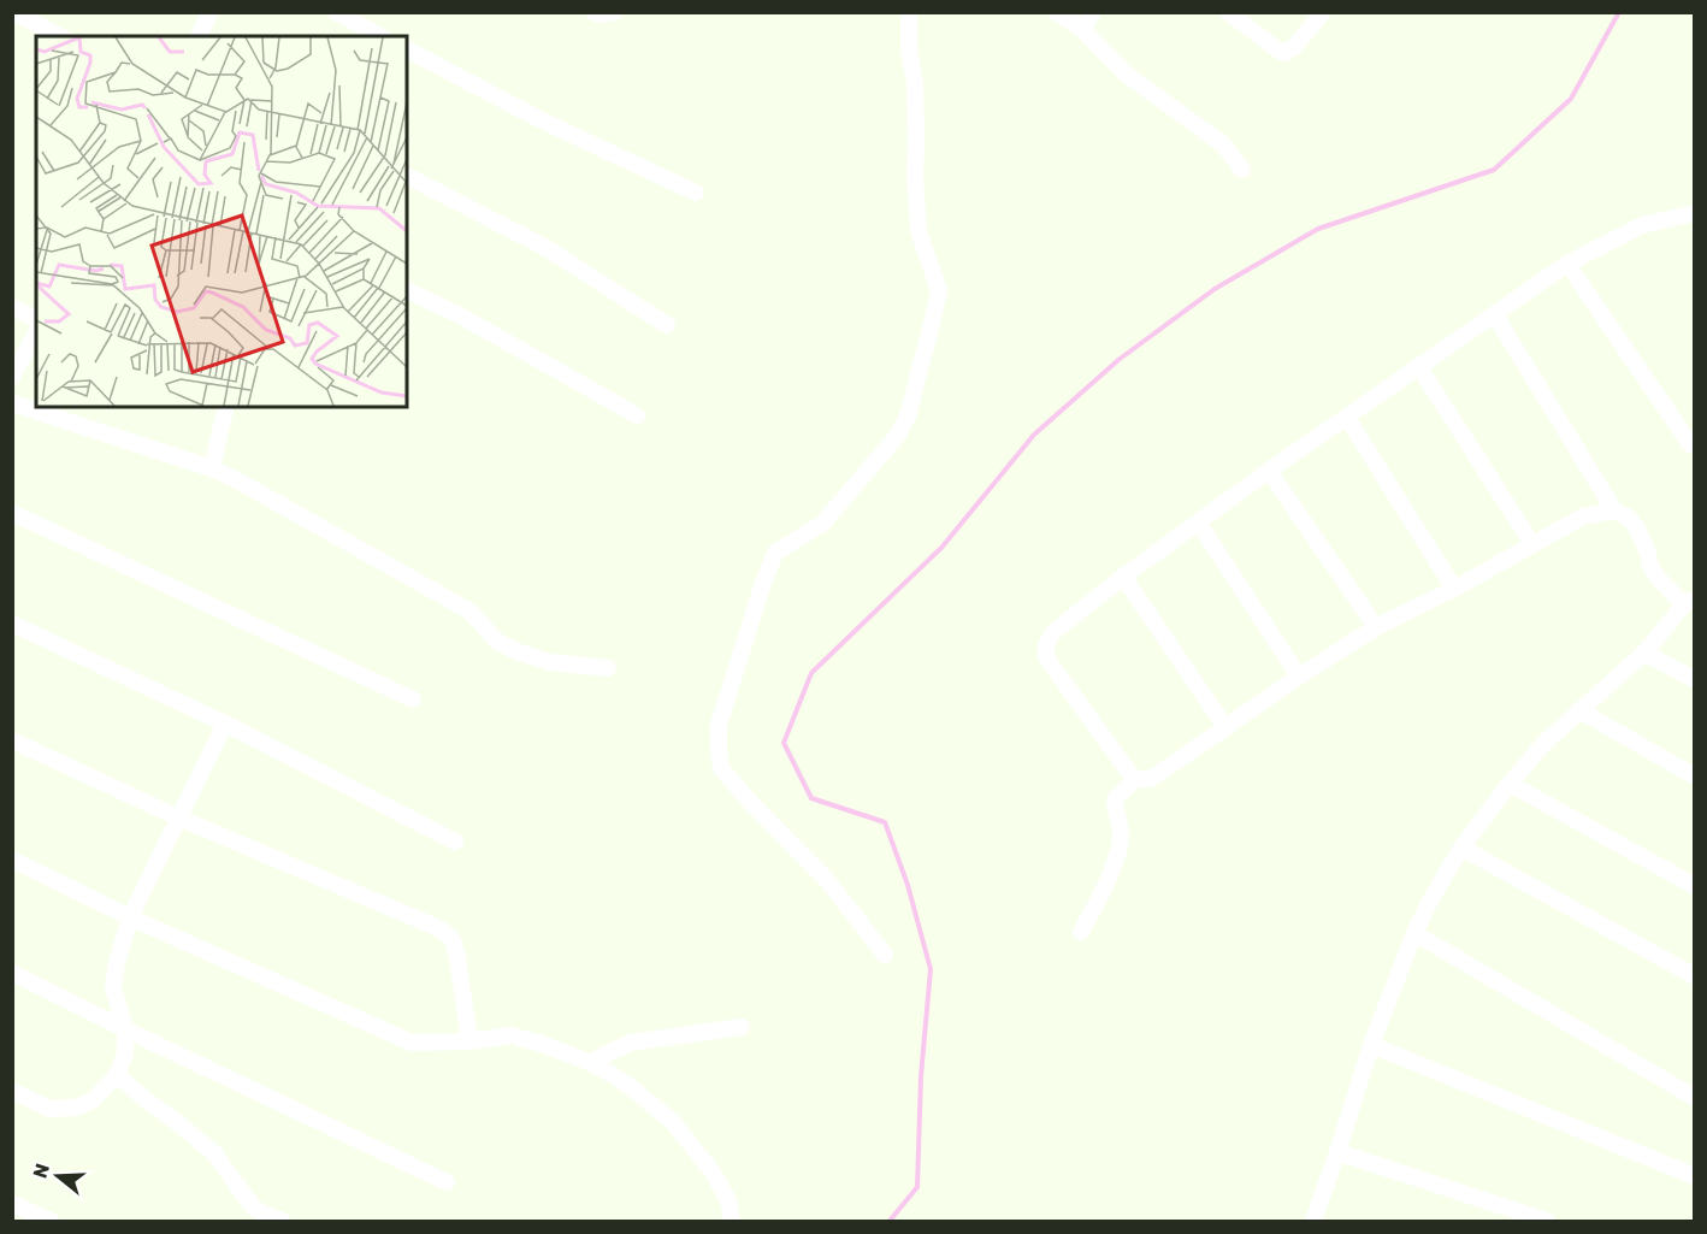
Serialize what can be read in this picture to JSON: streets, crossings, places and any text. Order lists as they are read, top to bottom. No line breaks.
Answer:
{"north":"left"}
